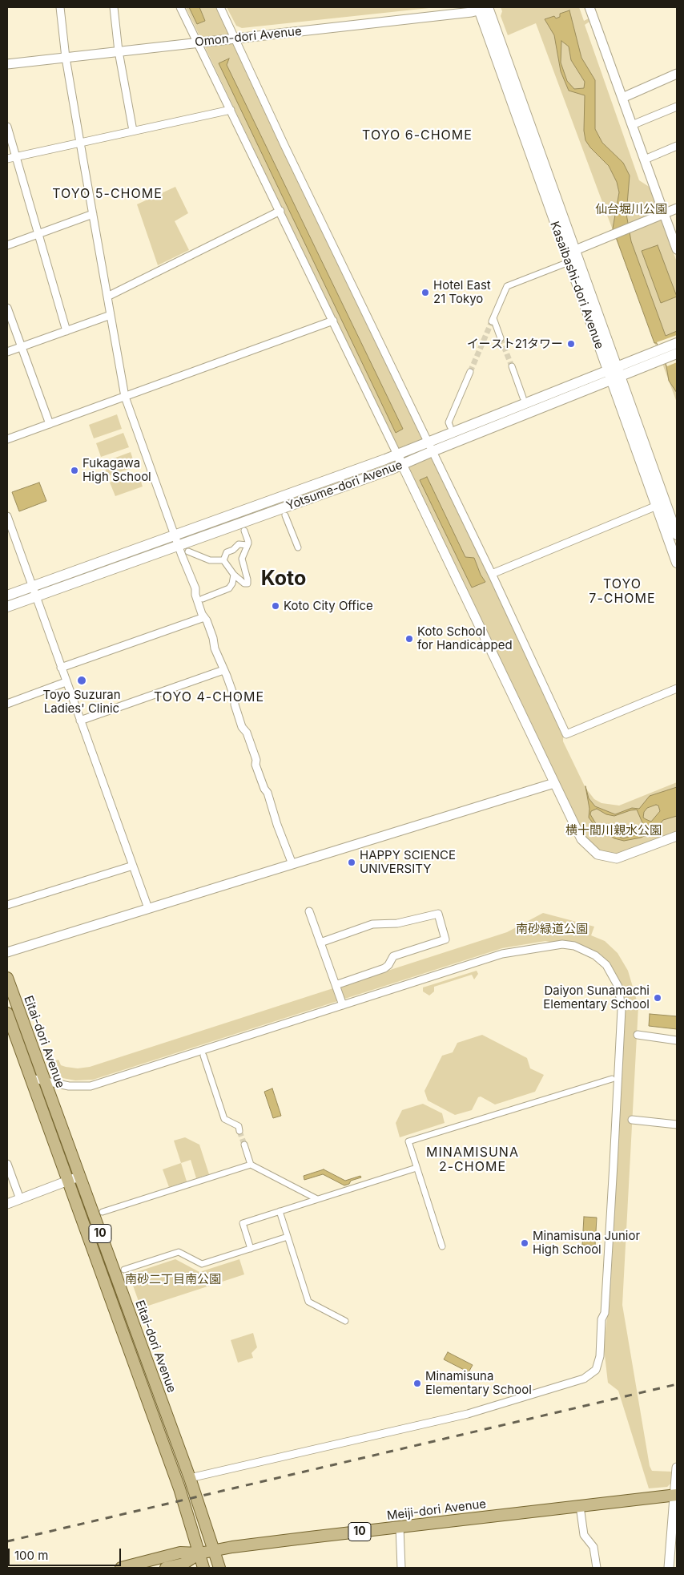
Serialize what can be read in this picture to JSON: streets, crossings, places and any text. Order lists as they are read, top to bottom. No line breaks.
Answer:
{"streets":{"main road":["Kasaibashi-dori Avenue","Yotsume-dori Avenue","Eitai-dori Avenue","10","Meiji-dori Avenue"],"street":["Omon-dori Avenue"]},"crossings":[["Omon-dori Avenue","Kasaibashi-dori Avenue"],["Kasaibashi-dori Avenue","Yotsume-dori Avenue"],["Eitai-dori Avenue","Meiji-dori Avenue"]],"districts":["TOYO 6-CHOME","TOYO 5-CHOME","Koto","TOYO 7-CHOME","TOYO 4-CHOME","MINAMISUNA 2-CHOME"],"parks":["仙台堀川公園","横十間川親水公園","南砂緑道公園","南砂二丁目南公園"],"places":["Hotel East 21 Tokyo","イースト21タワー","Fukagawa High School","Koto City Office","Koto School for Handicapped","Toyo Suzuran Ladies' Clinic","HAPPY SCIENCE UNIVERSITY","Daiyon Sunamachi Elementary School","Minamisuna Junior High School","Minamisuna Elementary School"],"scale_bar":"100 m"}
